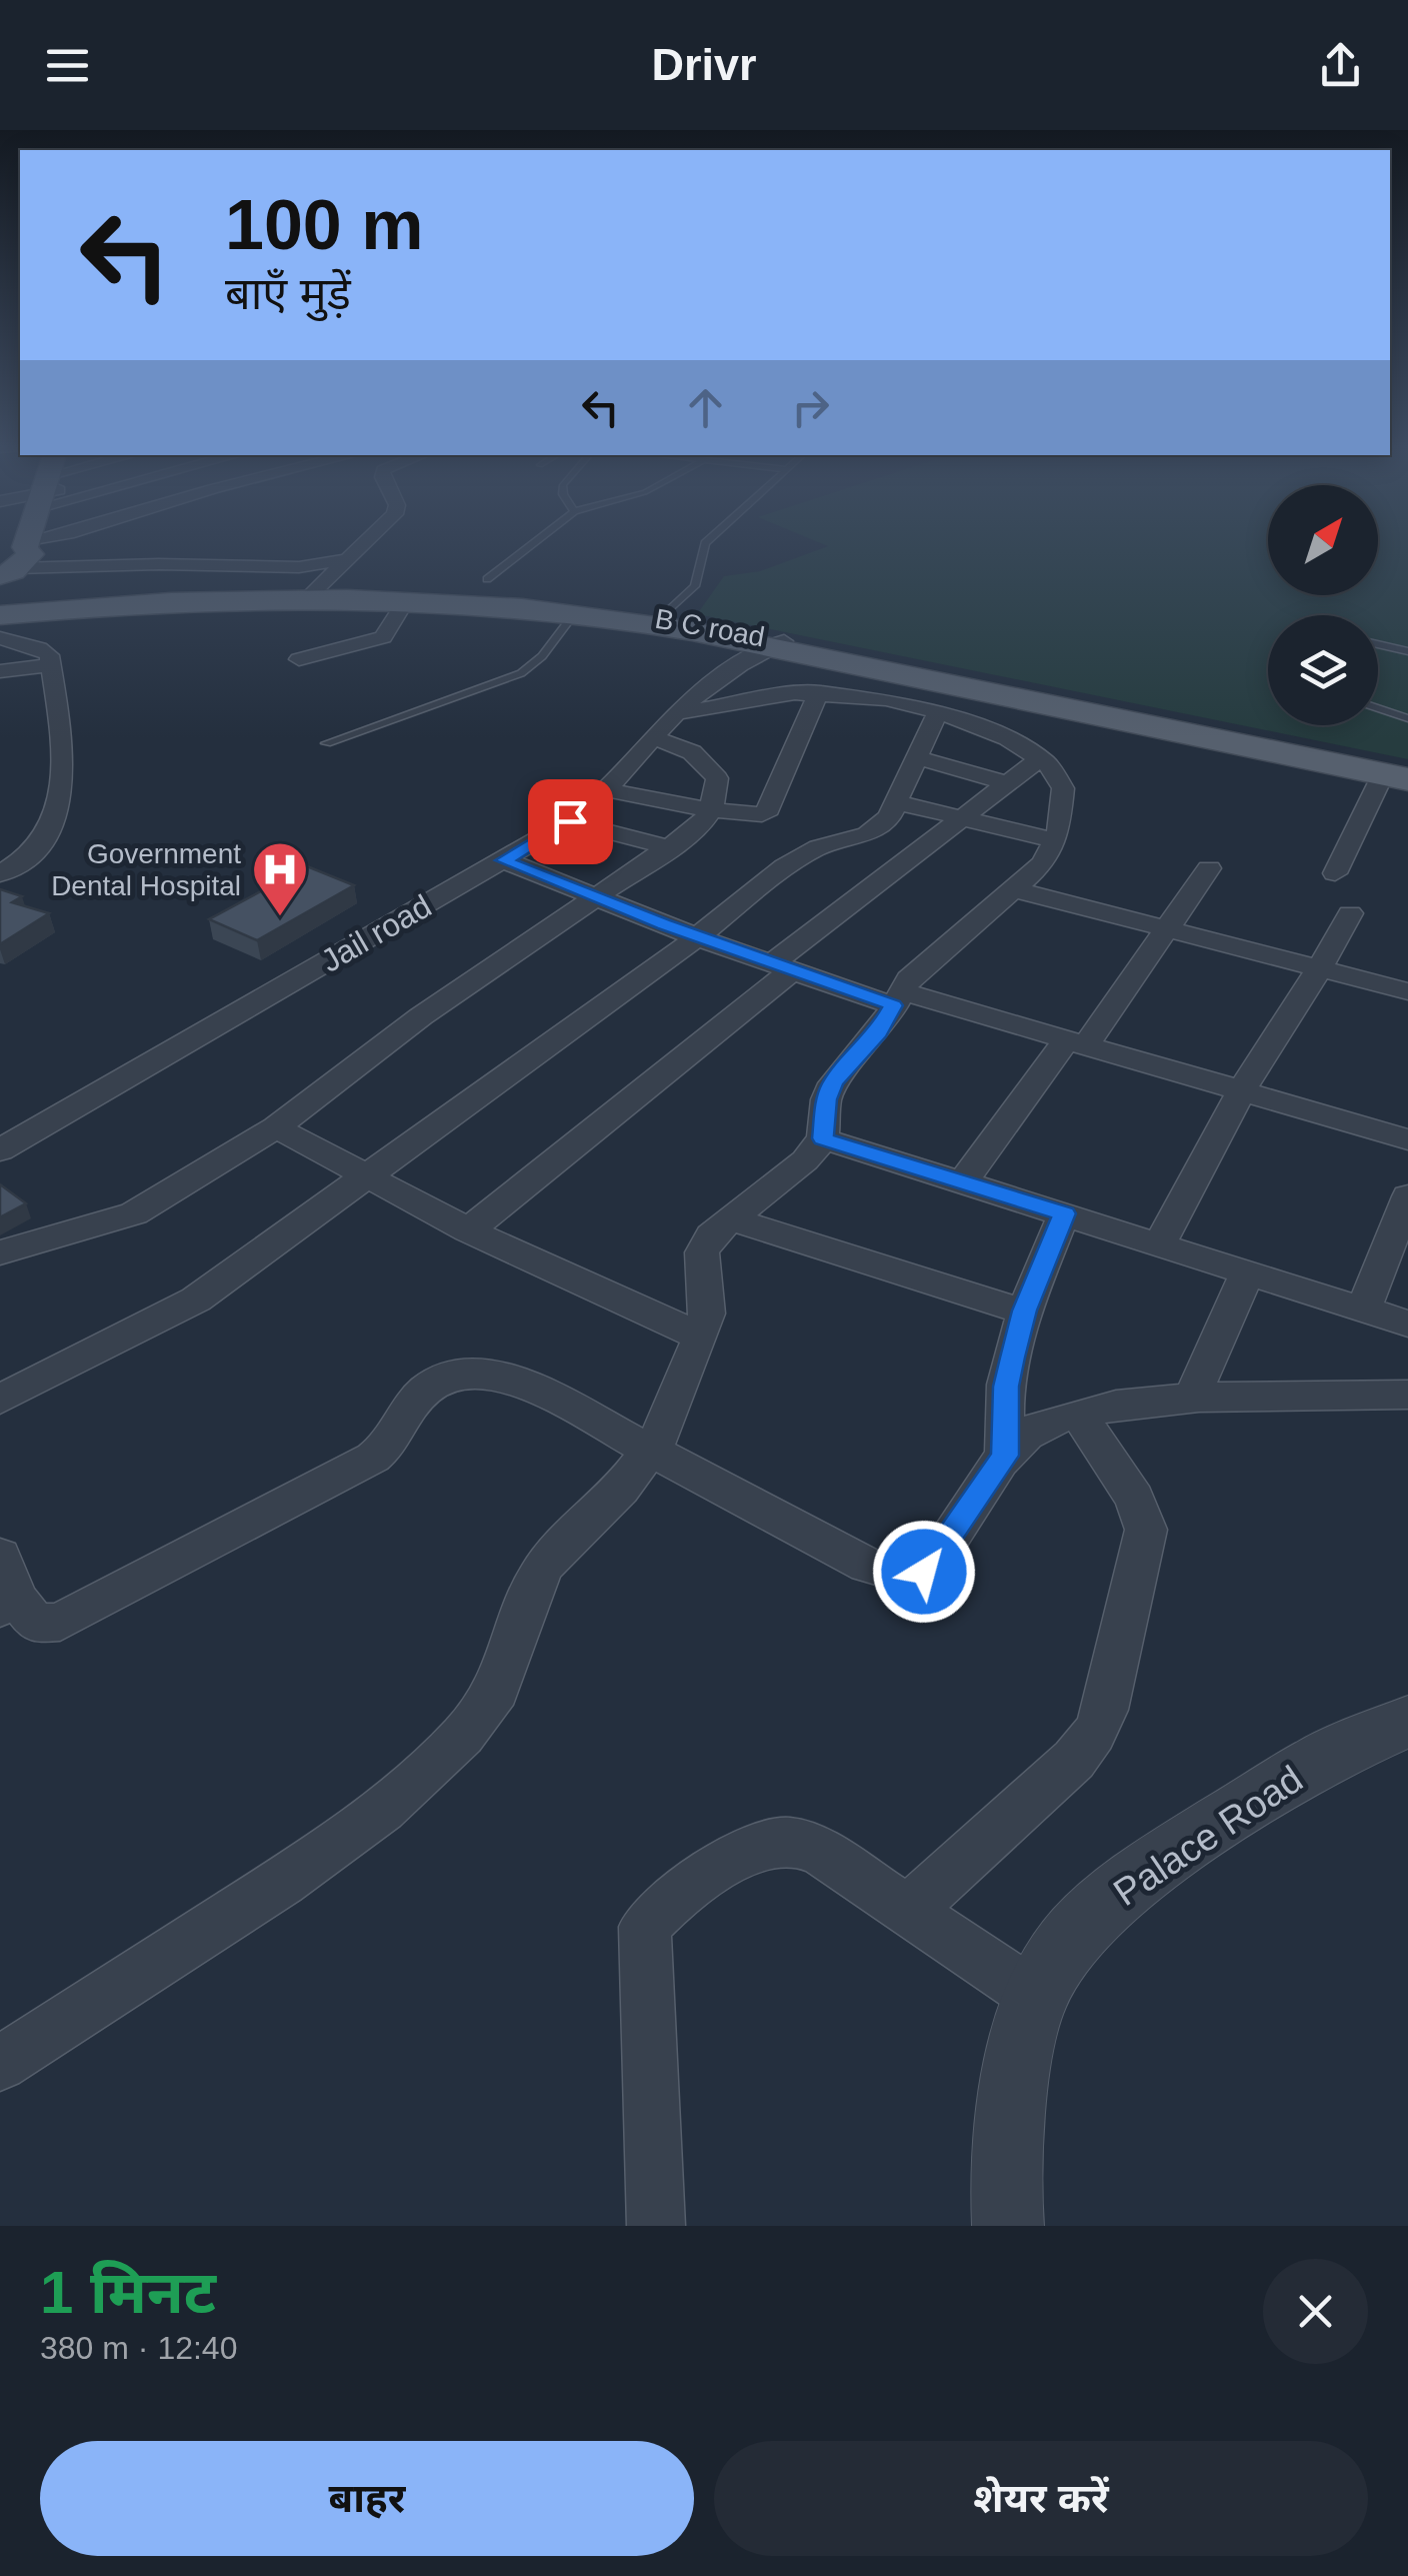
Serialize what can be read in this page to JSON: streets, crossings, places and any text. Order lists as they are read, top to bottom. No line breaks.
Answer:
{"streets":{"main road":["B C road"],"street":["Jail road","Palace Road"]},"crossings":[["B C road","Jail road"]],"places":{"hospital":["Government Dental Hospital"]},"north":"top right","page":{"header":"Drivr","turn":["100 m","बाएँ मुड़ें"],"heading":["1 मिनट","380 m · 12:40"],"buttons":["बाहर","शेयर करें"]}}
